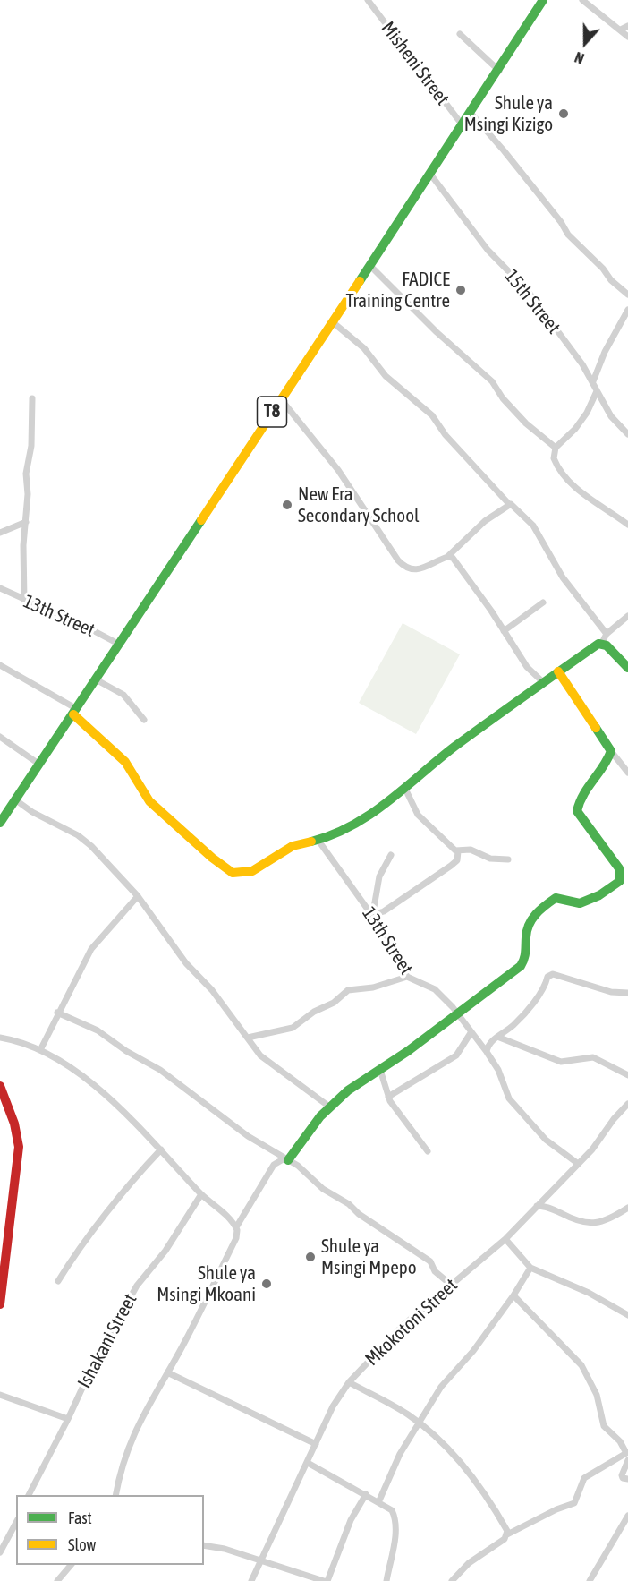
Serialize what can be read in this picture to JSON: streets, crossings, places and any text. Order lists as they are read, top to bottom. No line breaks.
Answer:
{"streets":{"main road":["T8"],"street":["Misheni Street","15th Street","13th Street","Mkokotoni Street","Ishakani Street"]},"crossings":[["Misheni Street","T8"],["15th Street","T8"],["T8","13th Street"],["13th Street","Mkokotoni Street"]],"places":["Shule ya Msingi Kizigo","FADICE Training Centre","New Era Secondary School","Shule ya Msingi Mpepo","Shule ya Msingi Mkoani"],"legend":["Fast","Slow"],"north":"bottom"}
